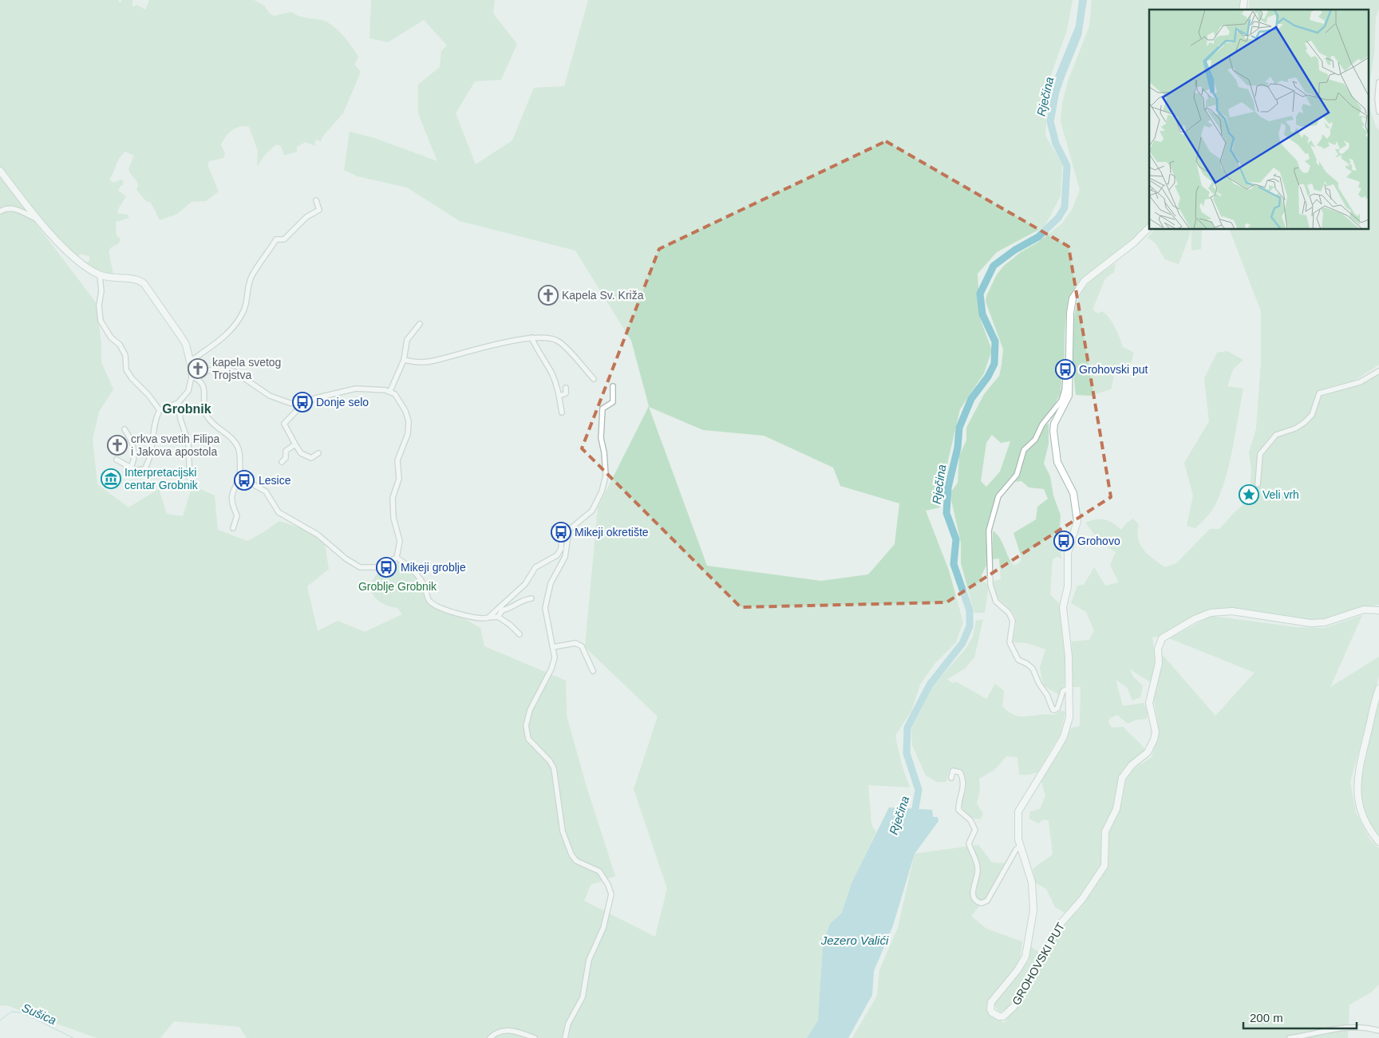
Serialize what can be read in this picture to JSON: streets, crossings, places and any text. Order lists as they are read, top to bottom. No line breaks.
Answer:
{"streets":{"main road":["GROHOVSKI PUT"]},"districts":["Grobnik"],"water":["Rječina","Jezero Valići","Sušica"],"parks":["Groblje Grobnik"],"places":{"church":["Kapela Sv. Križa","kapela svetog Trojstva","crkva svetih Filipa i Jakova apostola"],"bus stop":["Grohovski put","Donje selo","Lesice","Mikeji okretište","Grohovo","Mikeji groblje"],"museum":["Interpretacijski centar Grobnik"],"place":["Veli vrh"]},"scale_bar":"200 m"}
